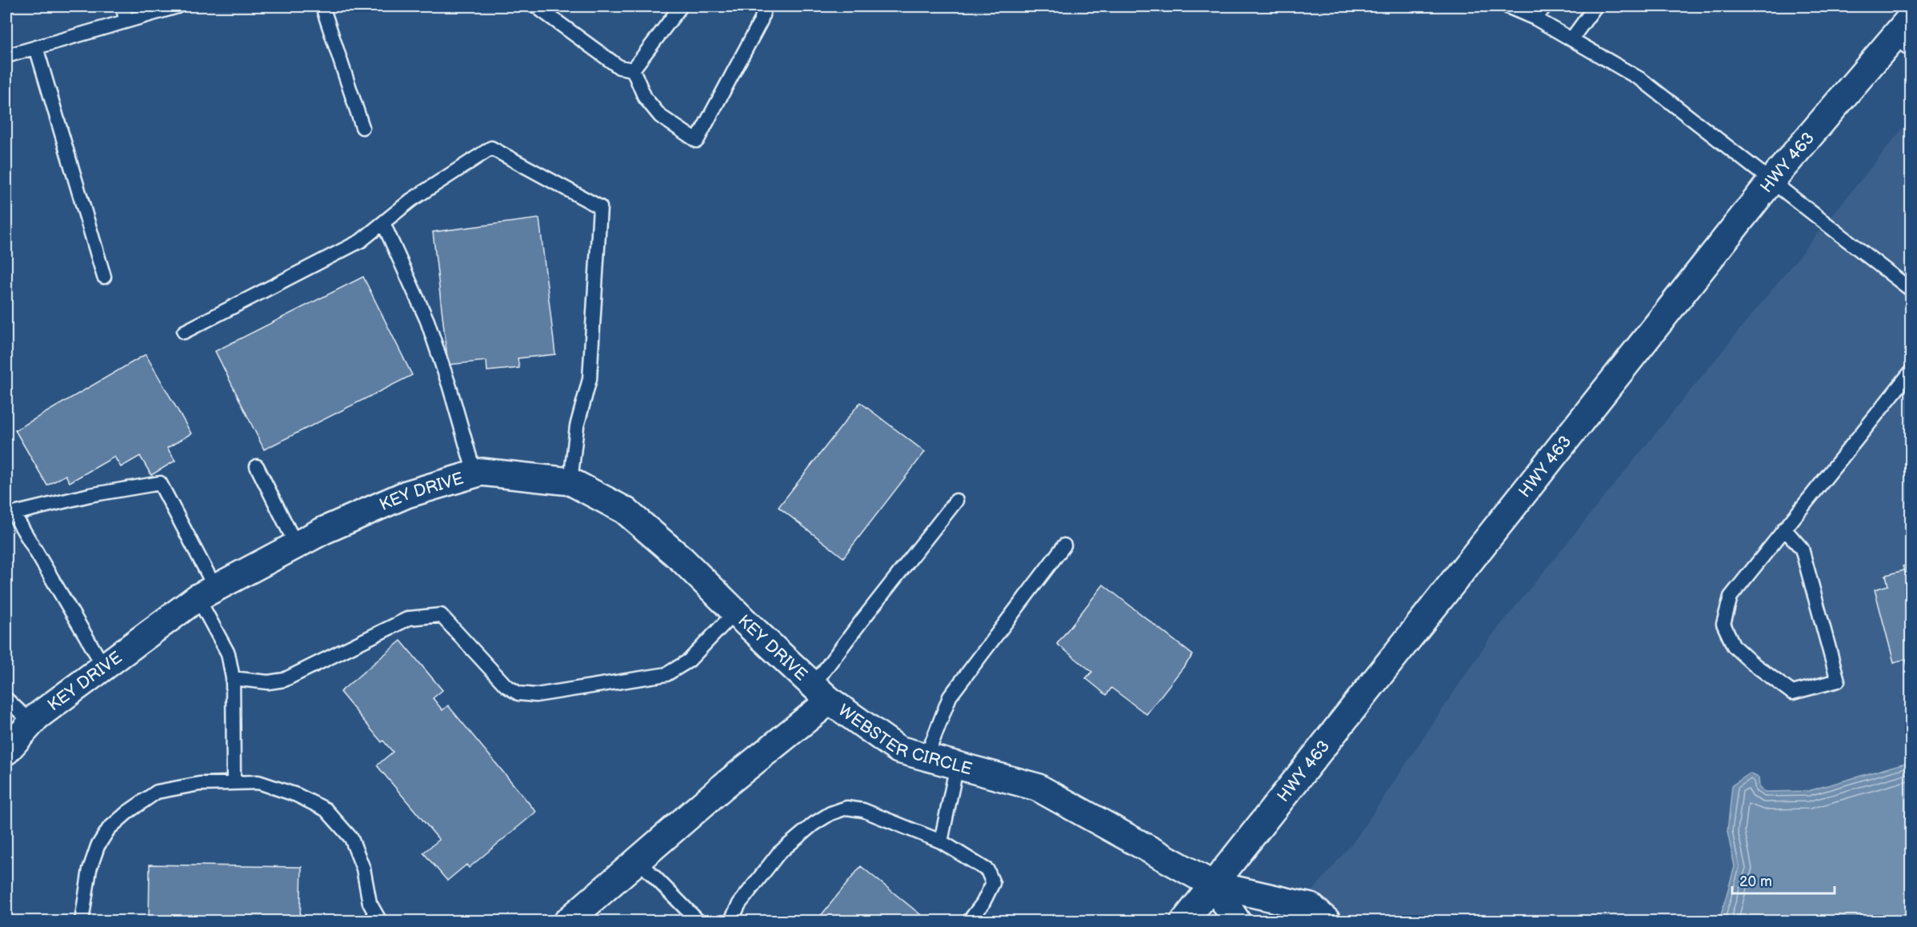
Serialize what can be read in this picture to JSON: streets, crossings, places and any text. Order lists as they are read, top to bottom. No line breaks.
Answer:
{"streets":{"street":["HWY 463","KEY DRIVE","WEBSTER CIRCLE"]},"crossings":[["HWY 463","WEBSTER CIRCLE"],["KEY DRIVE","WEBSTER CIRCLE"]],"scale_bar":"20 m"}
